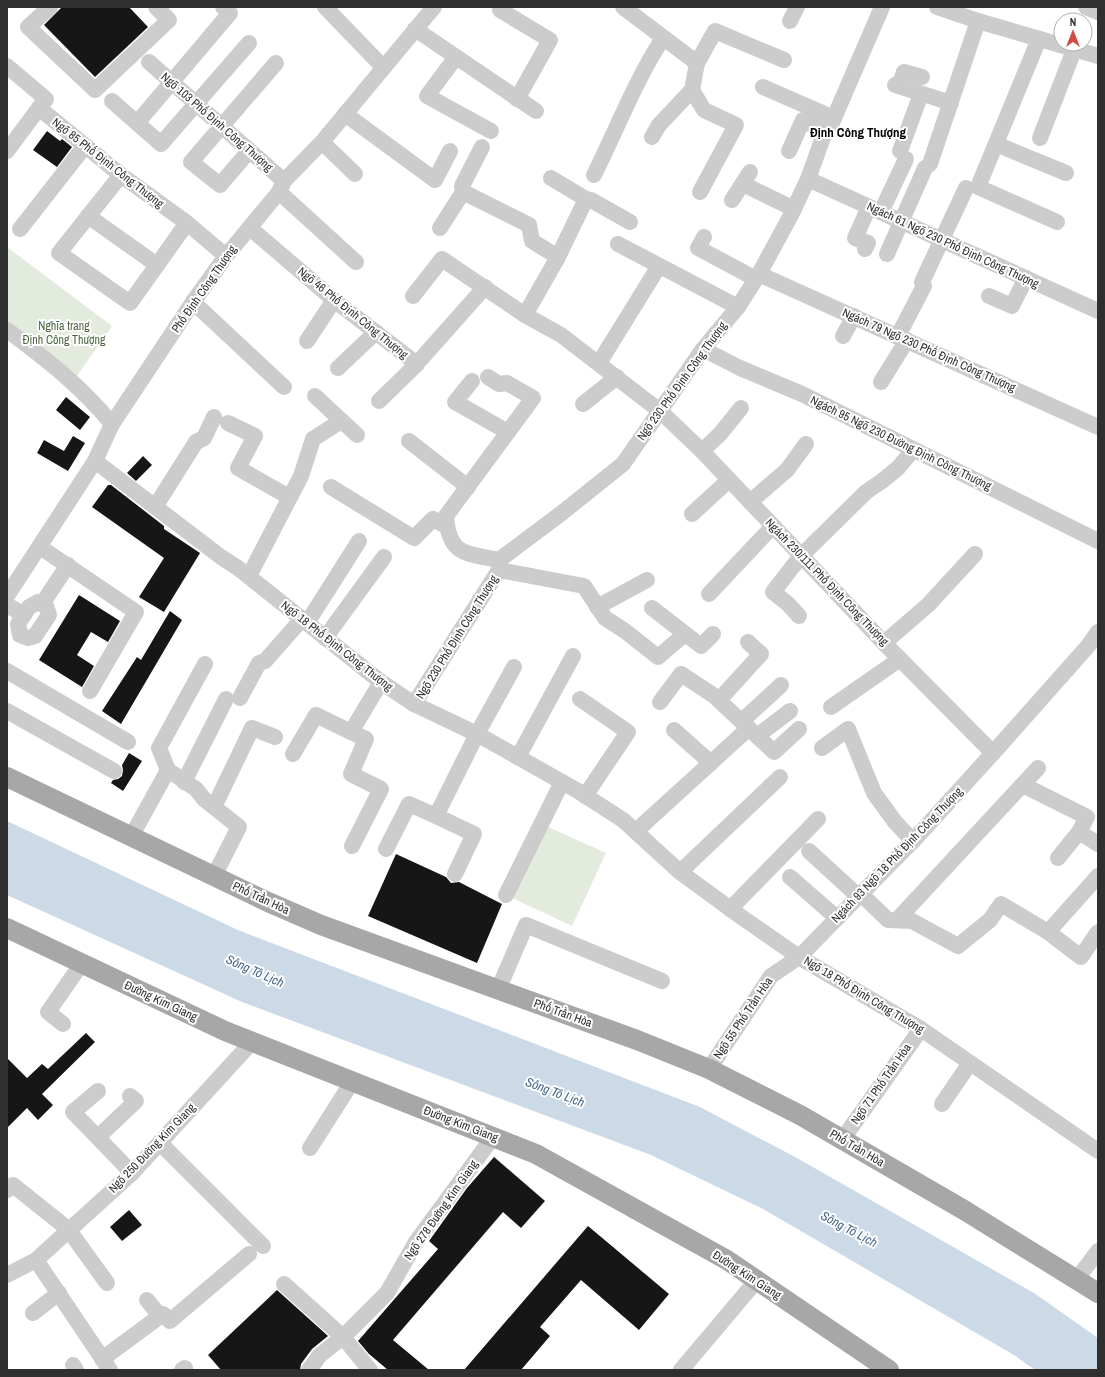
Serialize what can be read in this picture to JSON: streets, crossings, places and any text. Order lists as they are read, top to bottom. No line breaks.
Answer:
{"streets":{"main road":["Phố Trần Hòa","Đường Kim Giang"],"street":["Ngõ 103 Phố Định Công Thượng","Ngõ 85 Phố Định Công Thượng","Ngách 61 Ngõ 230 Phố Định Công Thượng","Phố Định Công Thượng","Ngõ 46 Phố Định Công Thượng","Ngách 79 Ngõ 230 Phố Định Công Thượng","Ngõ 230 Phố Định Công Thượng","Ngách 95 Ngõ 230 Đường Định Công Thượng","Ngách 230/111 Phố Định Công Thượng","Ngõ 18 Phố Định Công Thượng","Ngách 93 Ngõ 18 Phố Định Công Thượng","Ngõ 55 Phố Trần Hòa","Ngõ 71 Phố Trần Hòa","Ngõ 250 Đường Kim Giang","Ngõ 278 Đường Kim Giang"]},"crossings":[["Ngõ 103 Phố Định Công Thượng","Phố Định Công Thượng"],["Ngõ 85 Phố Định Công Thượng","Phố Định Công Thượng"],["Ngách 61 Ngõ 230 Phố Định Công Thượng","Ngõ 230 Phố Định Công Thượng"],["Phố Định Công Thượng","Ngõ 46 Phố Định Công Thượng"],["Phố Định Công Thượng","Ngõ 18 Phố Định Công Thượng"],["Ngách 79 Ngõ 230 Phố Định Công Thượng","Ngõ 230 Phố Định Công Thượng"],["Ngõ 230 Phố Định Công Thượng","Ngách 95 Ngõ 230 Đường Định Công Thượng"],["Ngõ 230 Phố Định Công Thượng","Ngách 230/111 Phố Định Công Thượng"],["Ngõ 230 Phố Định Công Thượng","Ngõ 18 Phố Định Công Thượng"],["Ngách 230/111 Phố Định Công Thượng","Ngách 93 Ngõ 18 Phố Định Công Thượng"],["Ngõ 18 Phố Định Công Thượng","Ngách 93 Ngõ 18 Phố Định Công Thượng"],["Ngõ 18 Phố Định Công Thượng","Ngõ 55 Phố Trần Hòa"],["Ngõ 18 Phố Định Công Thượng","Ngõ 71 Phố Trần Hòa"],["Ngách 93 Ngõ 18 Phố Định Công Thượng","Ngõ 55 Phố Trần Hòa"],["Phố Trần Hòa","Ngõ 55 Phố Trần Hòa"],["Phố Trần Hòa","Ngõ 71 Phố Trần Hòa"],["Đường Kim Giang","Ngõ 250 Đường Kim Giang"],["Đường Kim Giang","Ngõ 278 Đường Kim Giang"]],"districts":["Định Công Thượng"],"water":["Sông Tô Lịch"],"parks":["Nghĩa trang Định Công Thượng"],"north":"top"}
